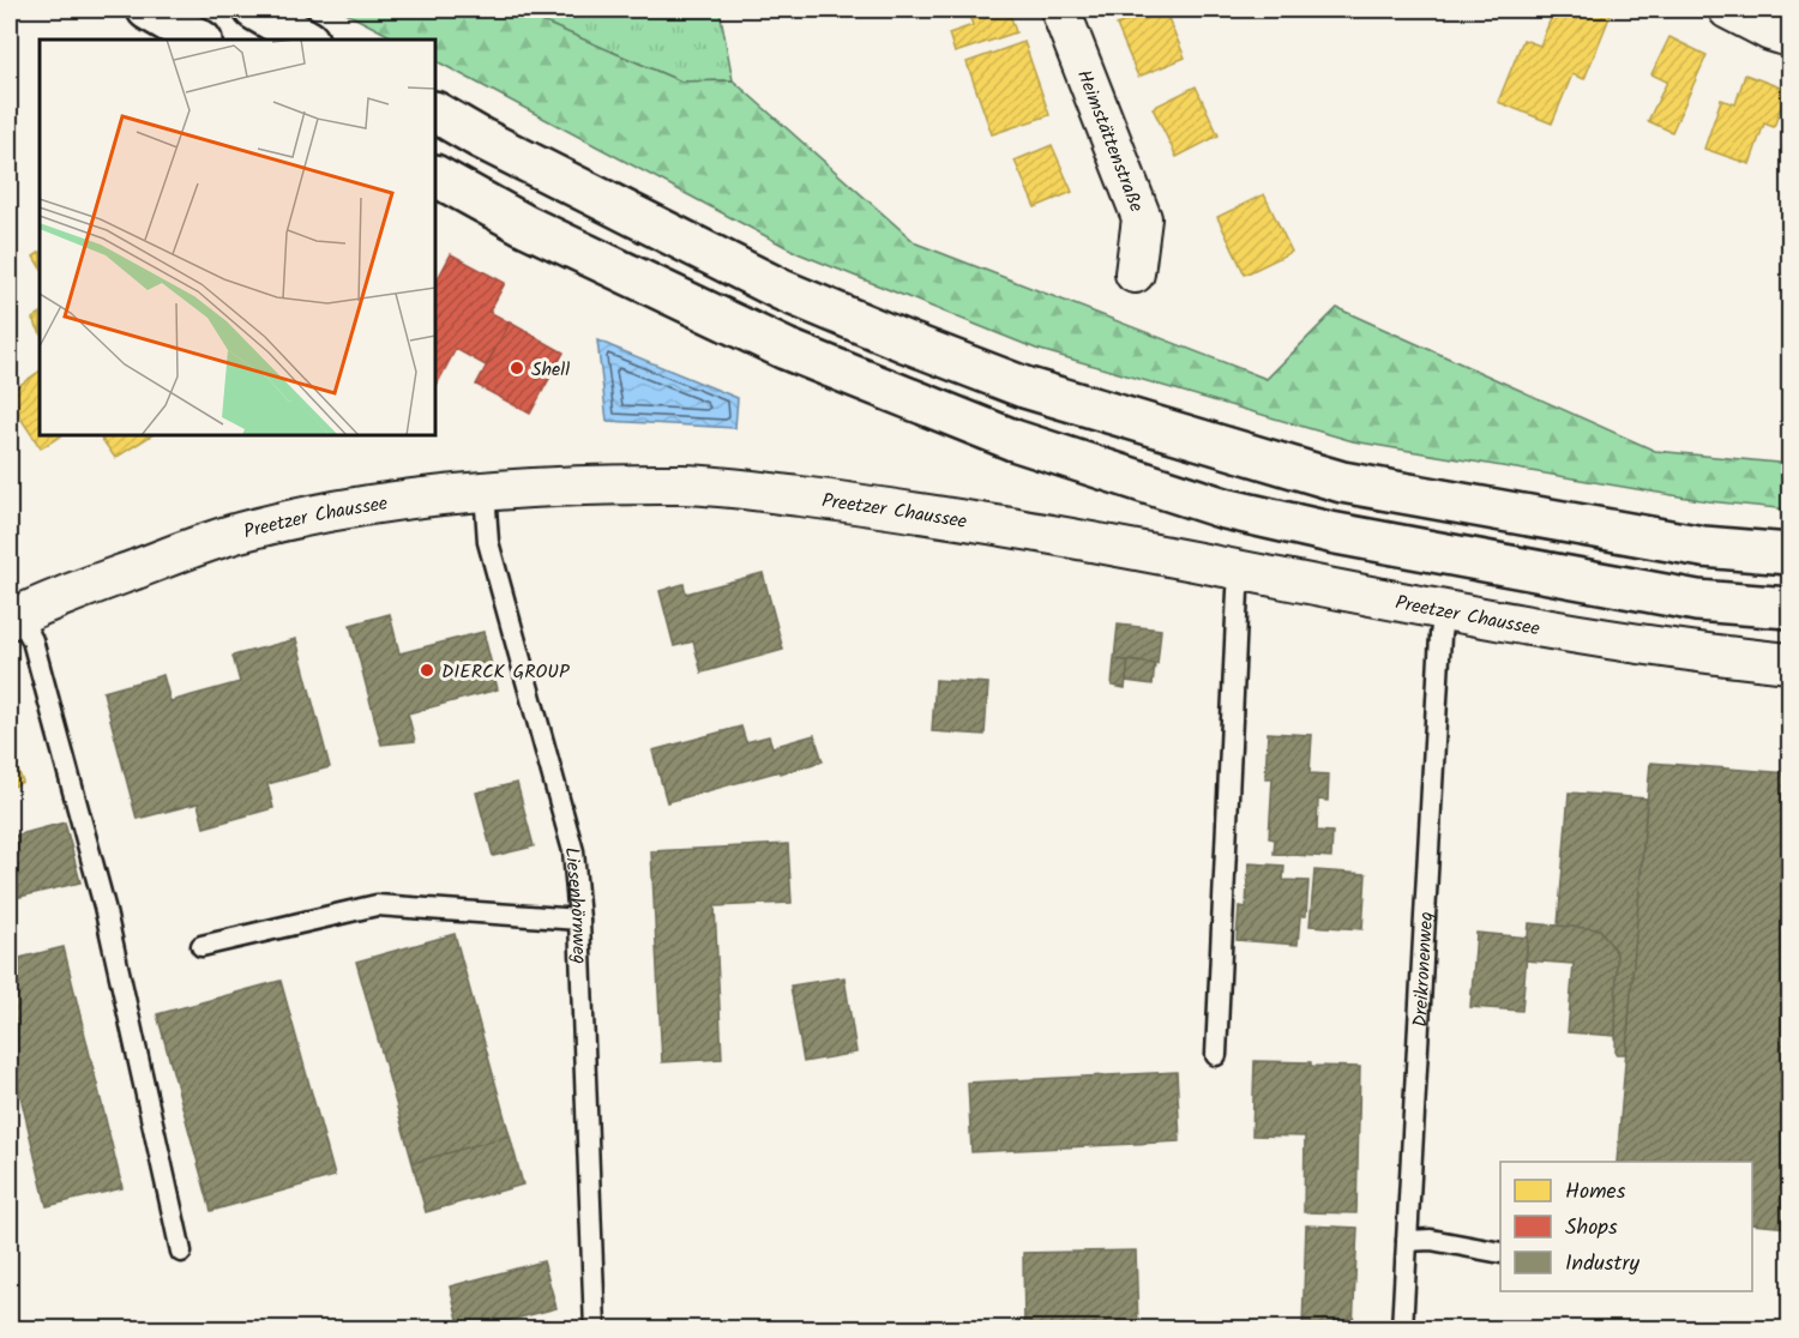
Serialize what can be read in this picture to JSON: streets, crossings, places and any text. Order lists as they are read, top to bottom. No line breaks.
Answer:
{"streets":{"street":["Heimstättenstraße","Preetzer Chaussee"],"lane":["Liesenhörnweg","Dreikronenweg"]},"crossings":[["Preetzer Chaussee","Liesenhörnweg"],["Preetzer Chaussee","Dreikronenweg"]],"places":["Shell","DIERCK GROUP"],"legend":["Homes","Shops","Industry"]}
